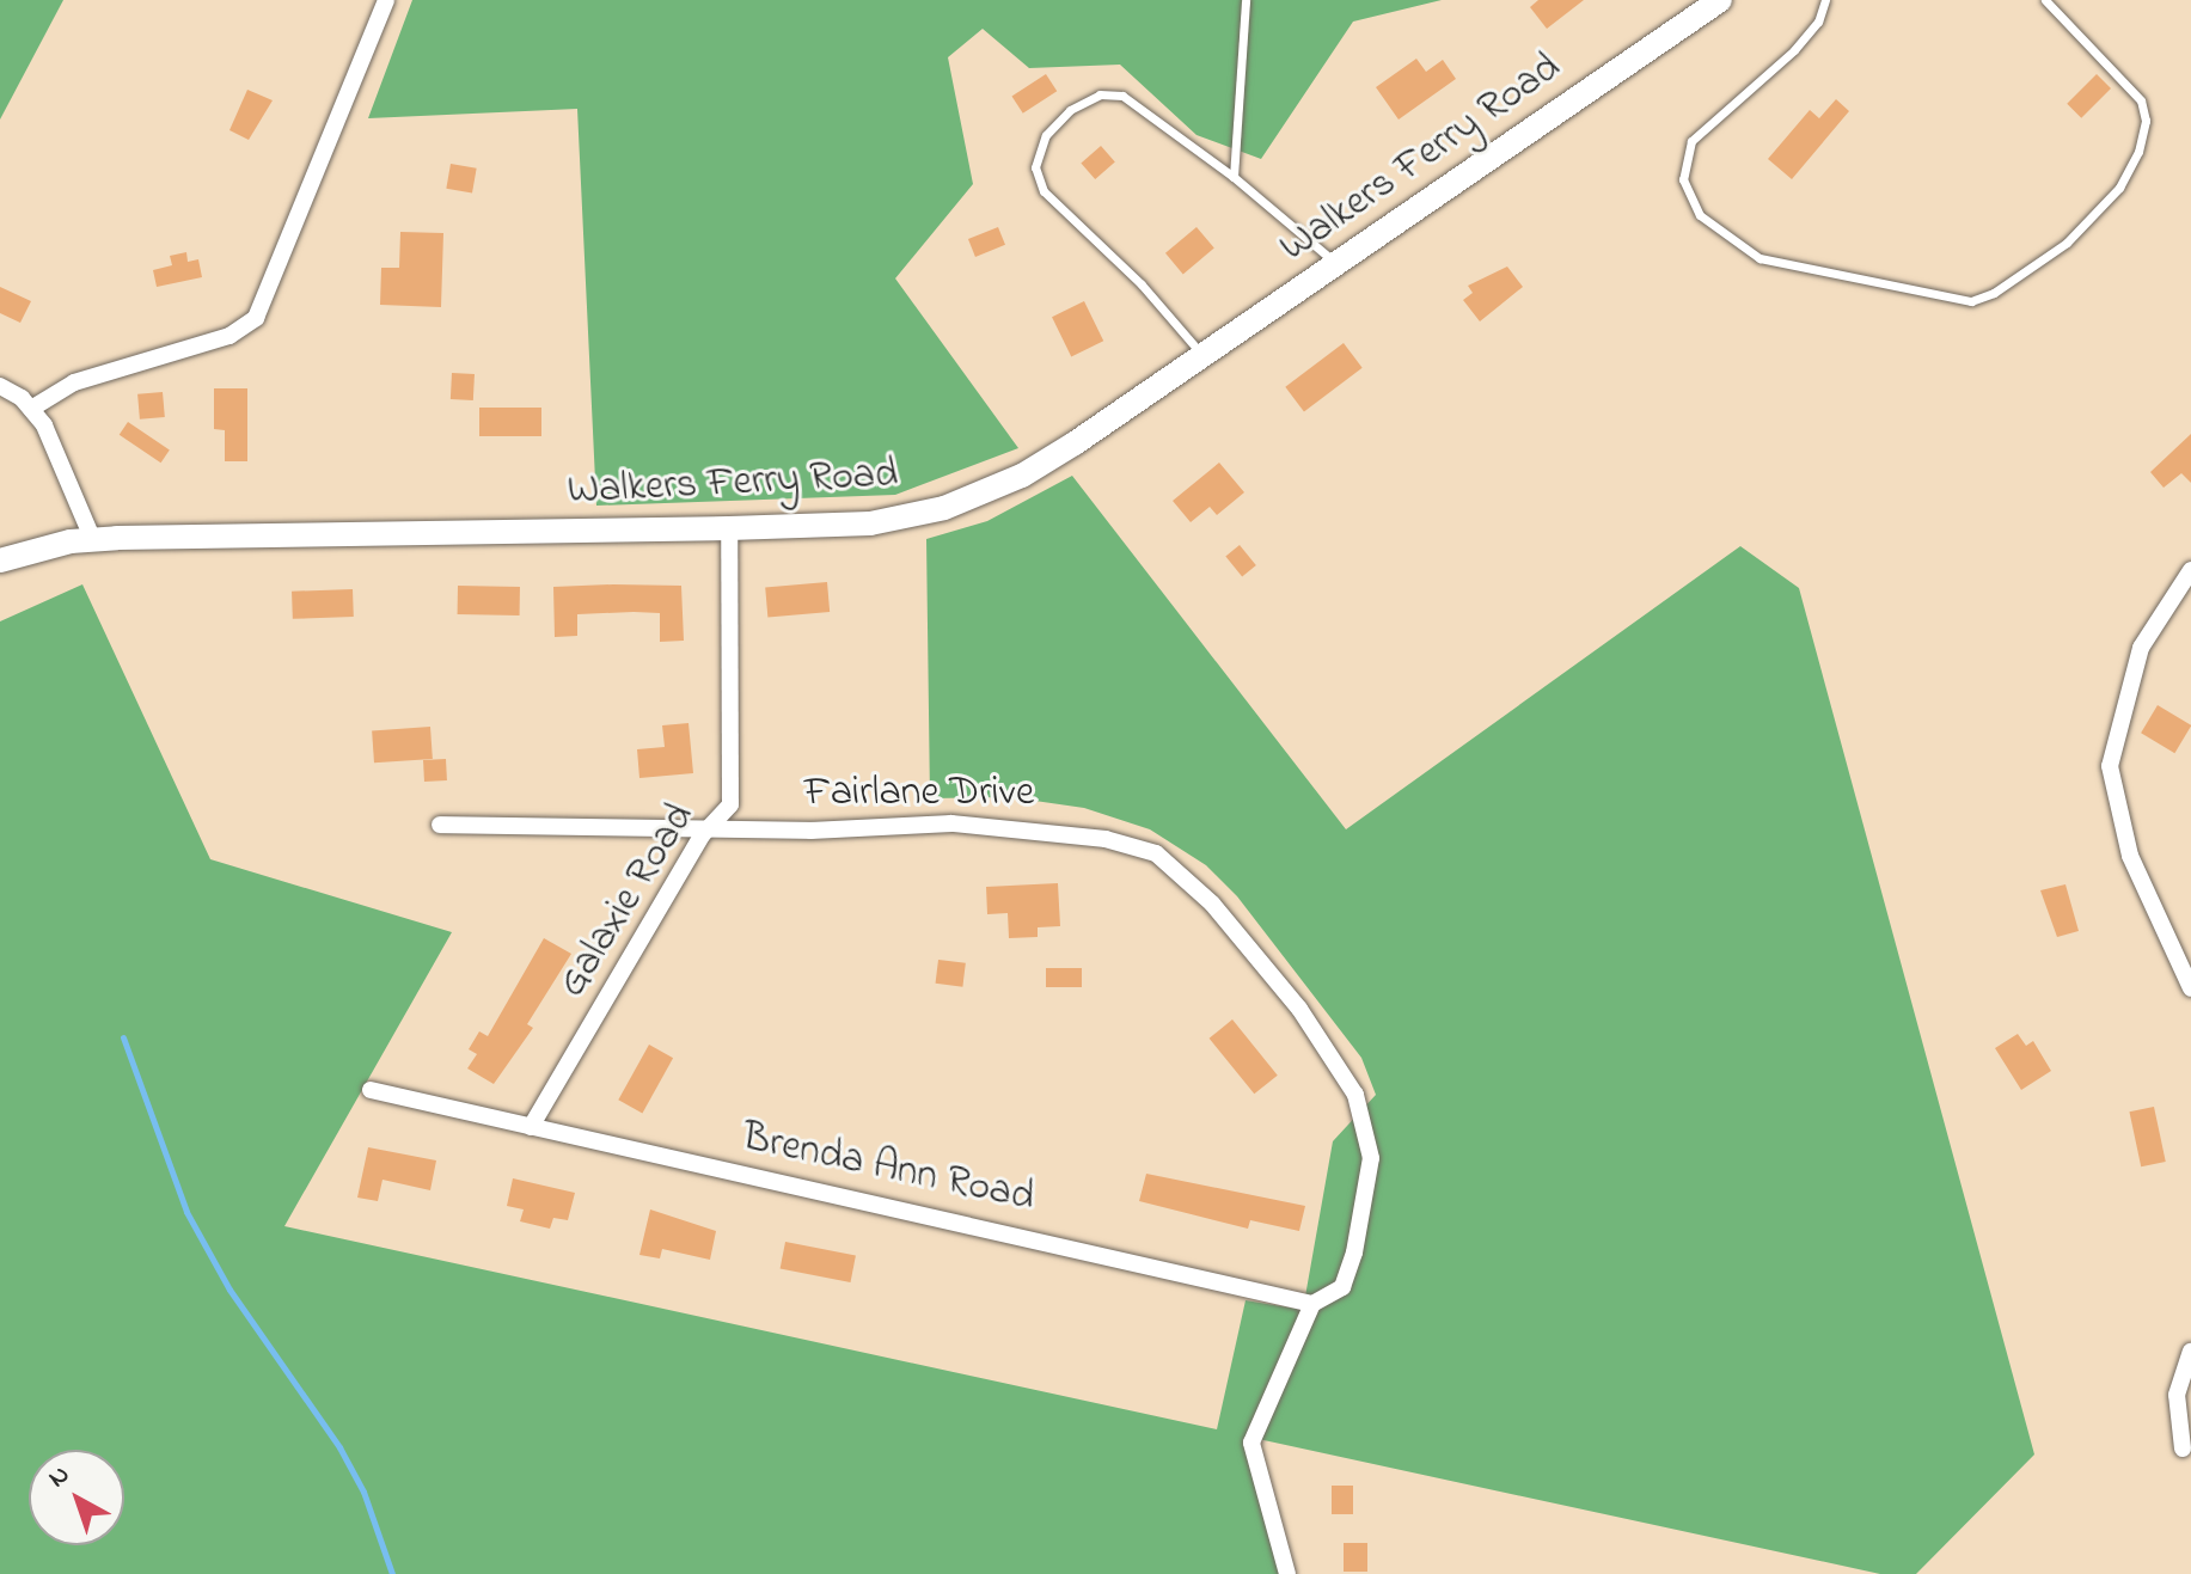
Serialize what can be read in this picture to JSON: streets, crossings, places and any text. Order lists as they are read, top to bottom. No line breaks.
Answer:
{"streets":{"street":["Walkers Ferry Road","Fairlane Drive","Galaxie Road","Brenda Ann Road"]},"crossings":[["Walkers Ferry Road","Galaxie Road"],["Fairlane Drive","Galaxie Road"],["Fairlane Drive","Brenda Ann Road"],["Galaxie Road","Brenda Ann Road"]],"north":"top left"}
